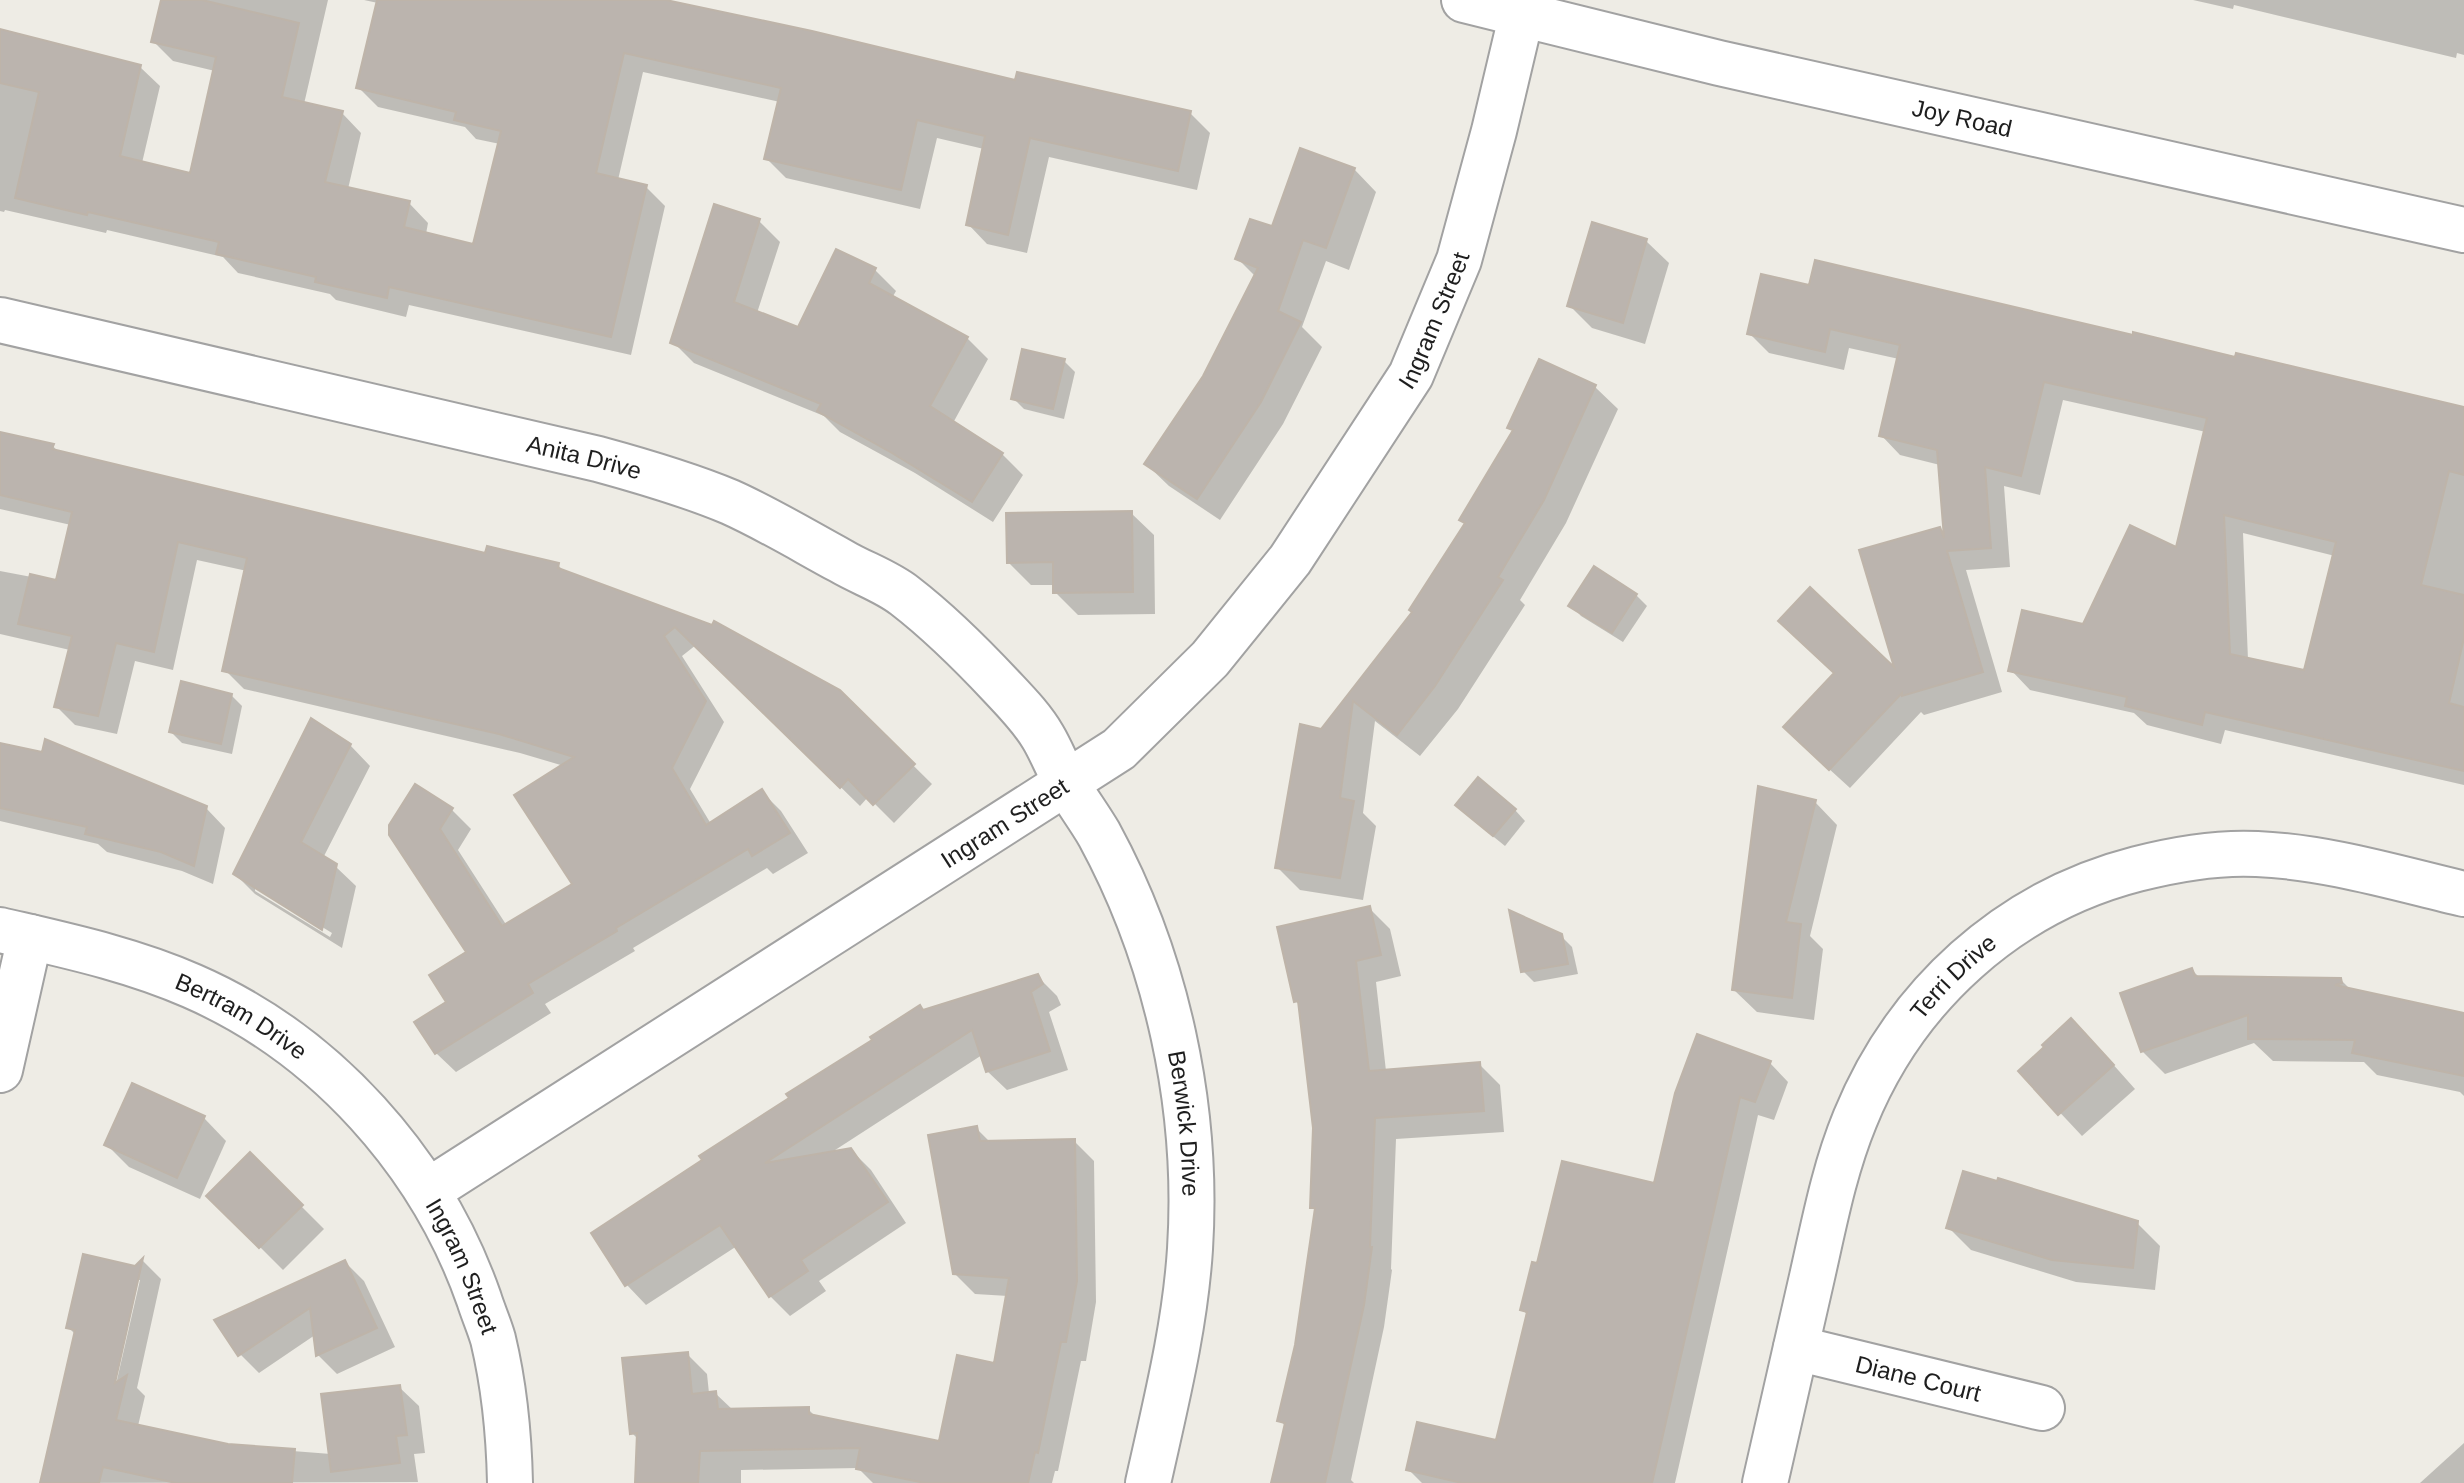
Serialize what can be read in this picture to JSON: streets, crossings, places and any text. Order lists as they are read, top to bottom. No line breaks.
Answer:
{"streets":{"street":["Joy Road","Ingram Street","Anita Drive","Terri Drive","Bertram Drive","Berwick Drive","Diane Court"]},"crossings":[["Joy Road","Ingram Street"],["Ingram Street","Anita Drive"],["Ingram Street","Bertram Drive"],["Ingram Street","Berwick Drive"],["Anita Drive","Berwick Drive"],["Terri Drive","Diane Court"]]}
